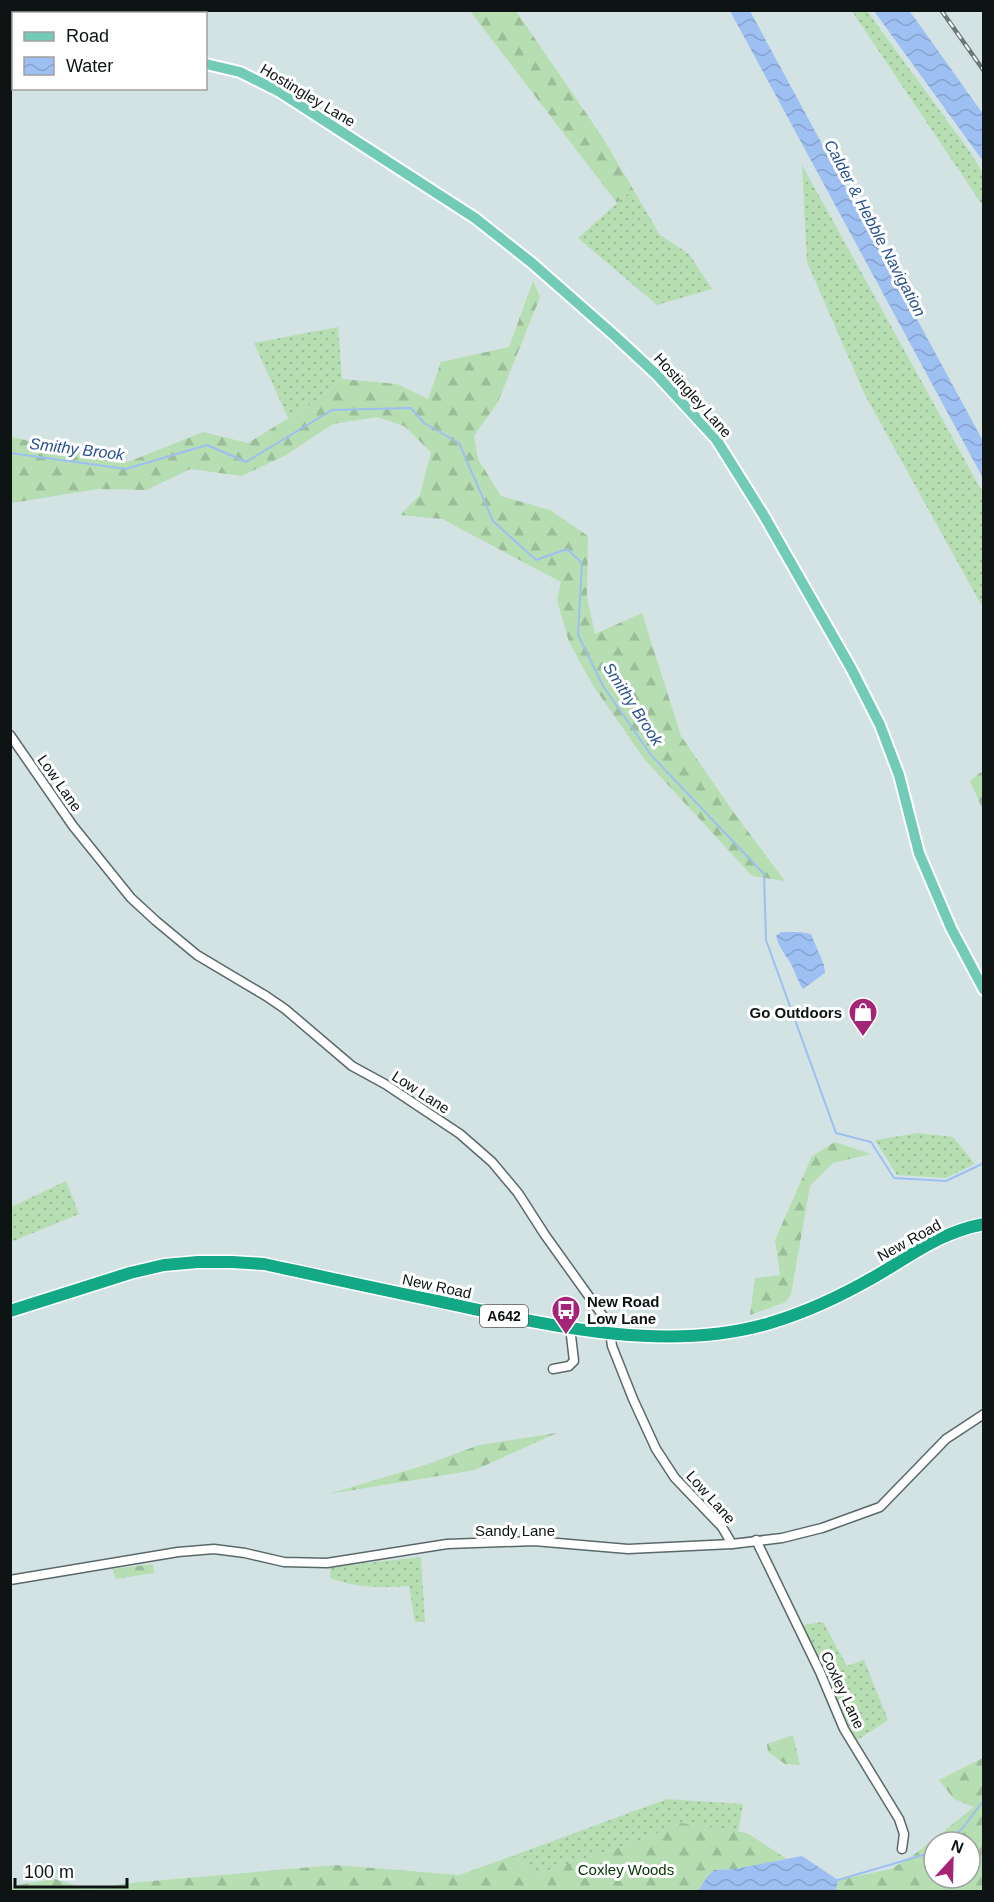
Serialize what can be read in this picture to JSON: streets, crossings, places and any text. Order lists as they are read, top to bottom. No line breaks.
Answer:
{"streets":{"highway":["New Road","A642"],"main road":["Hostingley Lane"],"street":["Low Lane","Sandy Lane","Coxley Lane"]},"crossings":[["Low Lane","New Road"],["Low Lane","Sandy Lane"],["Sandy Lane","Coxley Lane"]],"water":["Calder & Hebble Navigation","Smithy Brook"],"parks":["Coxley Woods"],"places":{"shop":["Go Outdoors"],"bus stop":["New Road Low Lane"]},"legend":["Road","Water"],"scale_bar":"100 m","north":"top"}
